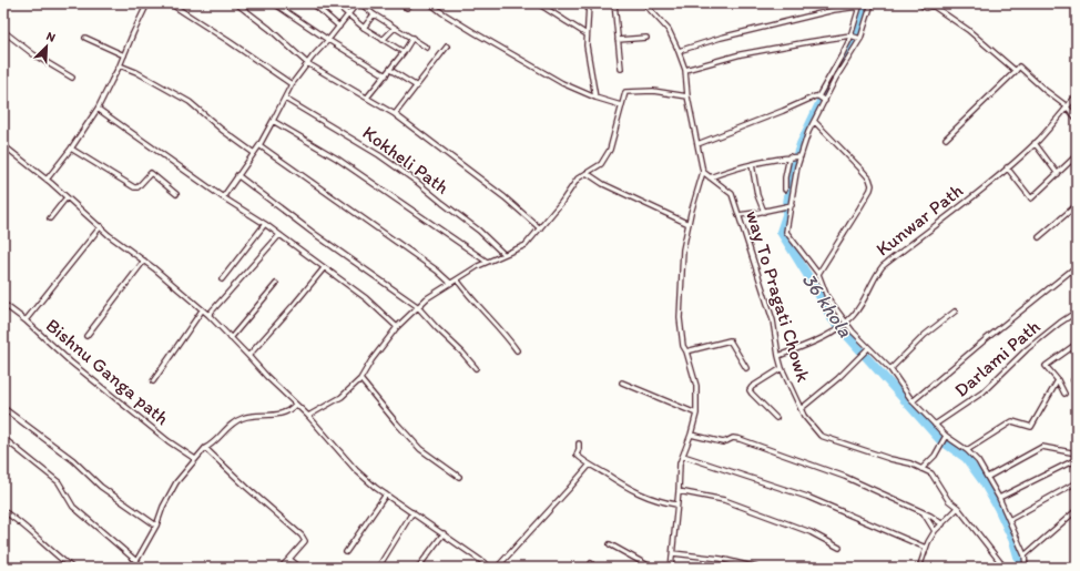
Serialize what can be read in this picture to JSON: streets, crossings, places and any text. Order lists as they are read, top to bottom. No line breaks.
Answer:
{"streets":{"street":["Kokheli Path","Kunwar Path","way To Pragati Chowk","Darlami Path","Bishnu Ganga path"]},"crossings":[["Kunwar Path","way To Pragati Chowk"]],"water":["36 khola"],"north":"top right"}
